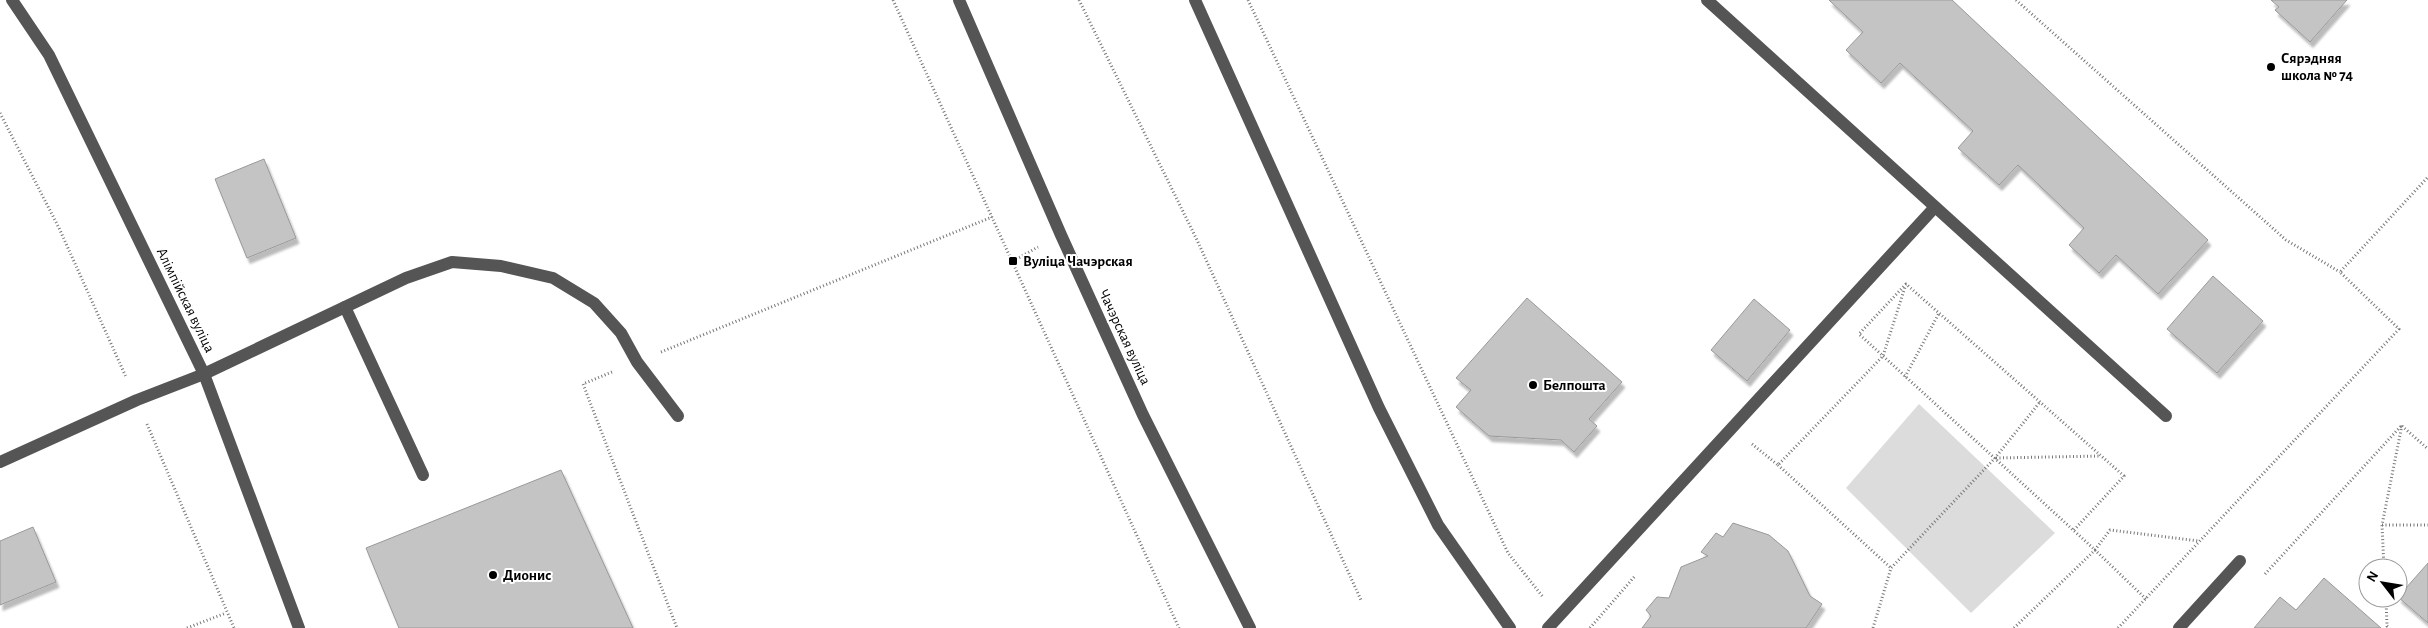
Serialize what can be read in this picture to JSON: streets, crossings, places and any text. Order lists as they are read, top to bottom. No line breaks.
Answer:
{"streets":{"street":["Алімпійская вуліца","Чачэрская вуліца"]},"places":{"other":["Сярэдняя школа № 74","Белпошта","Дионис"],"transit":["Вуліца Чачэрская"]},"north":"top left"}
